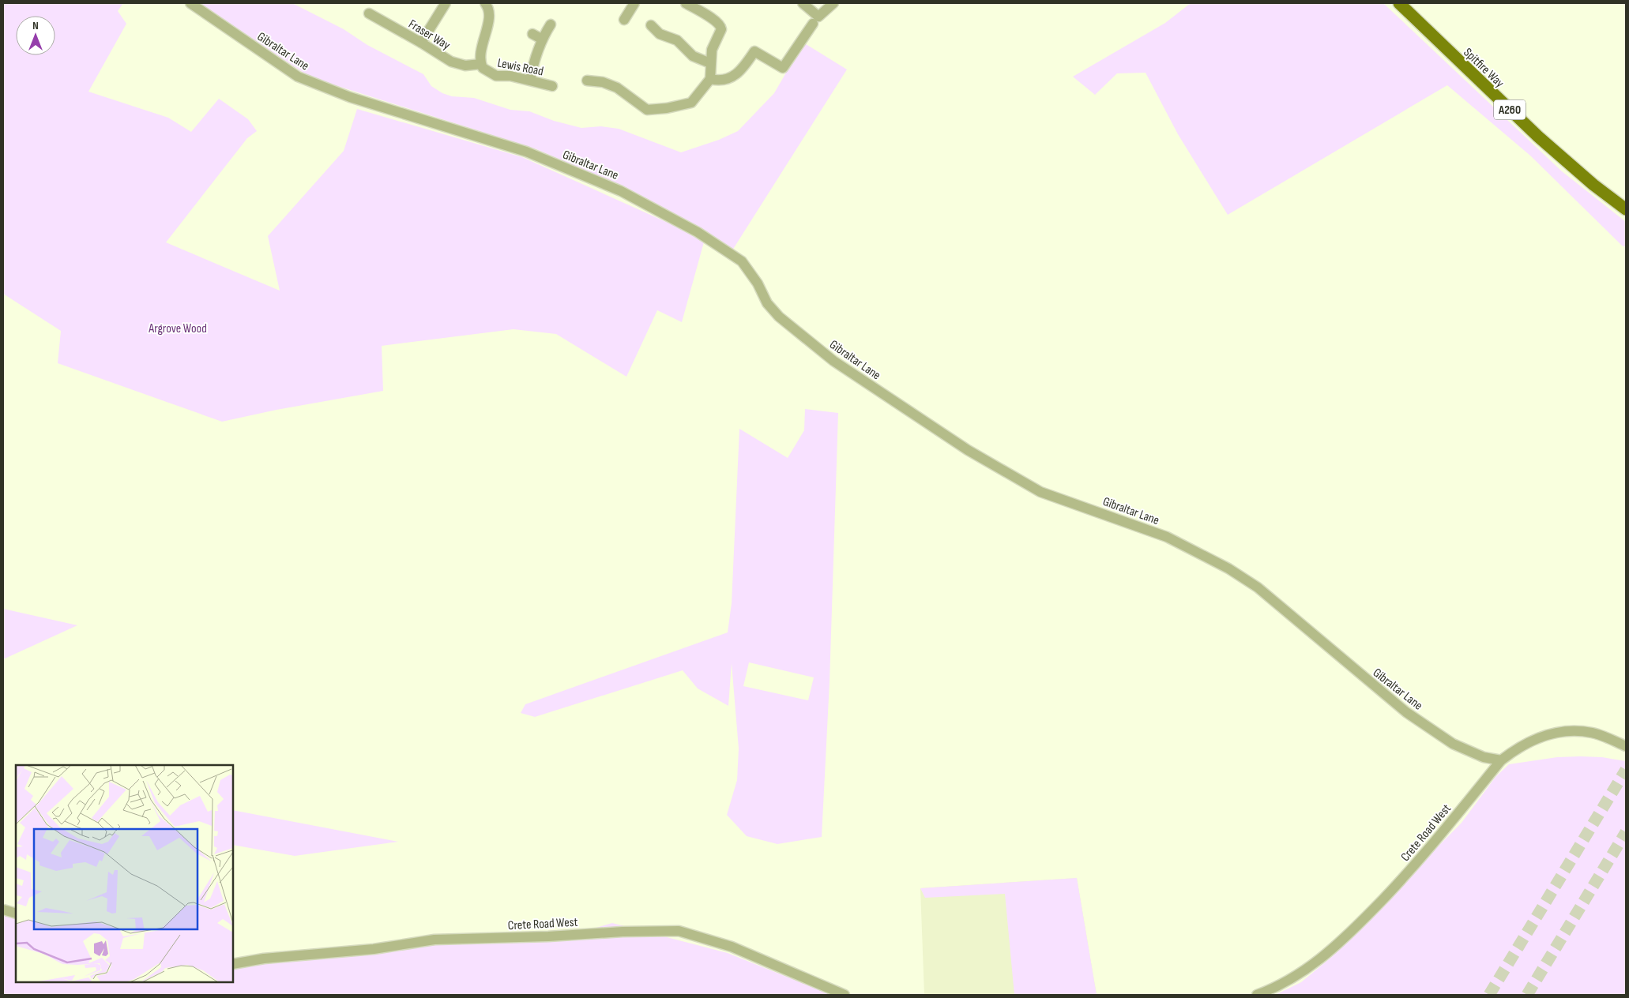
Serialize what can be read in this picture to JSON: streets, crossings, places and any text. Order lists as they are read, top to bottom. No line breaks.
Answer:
{"streets":{"main road":["Spitfire Way","A260"],"street":["Fraser Way","Gibraltar Lane","Lewis Road","Crete Road West"]},"crossings":[["Fraser Way","Lewis Road"],["Gibraltar Lane","Crete Road West"]],"parks":["Argrove Wood"],"north":"top"}
